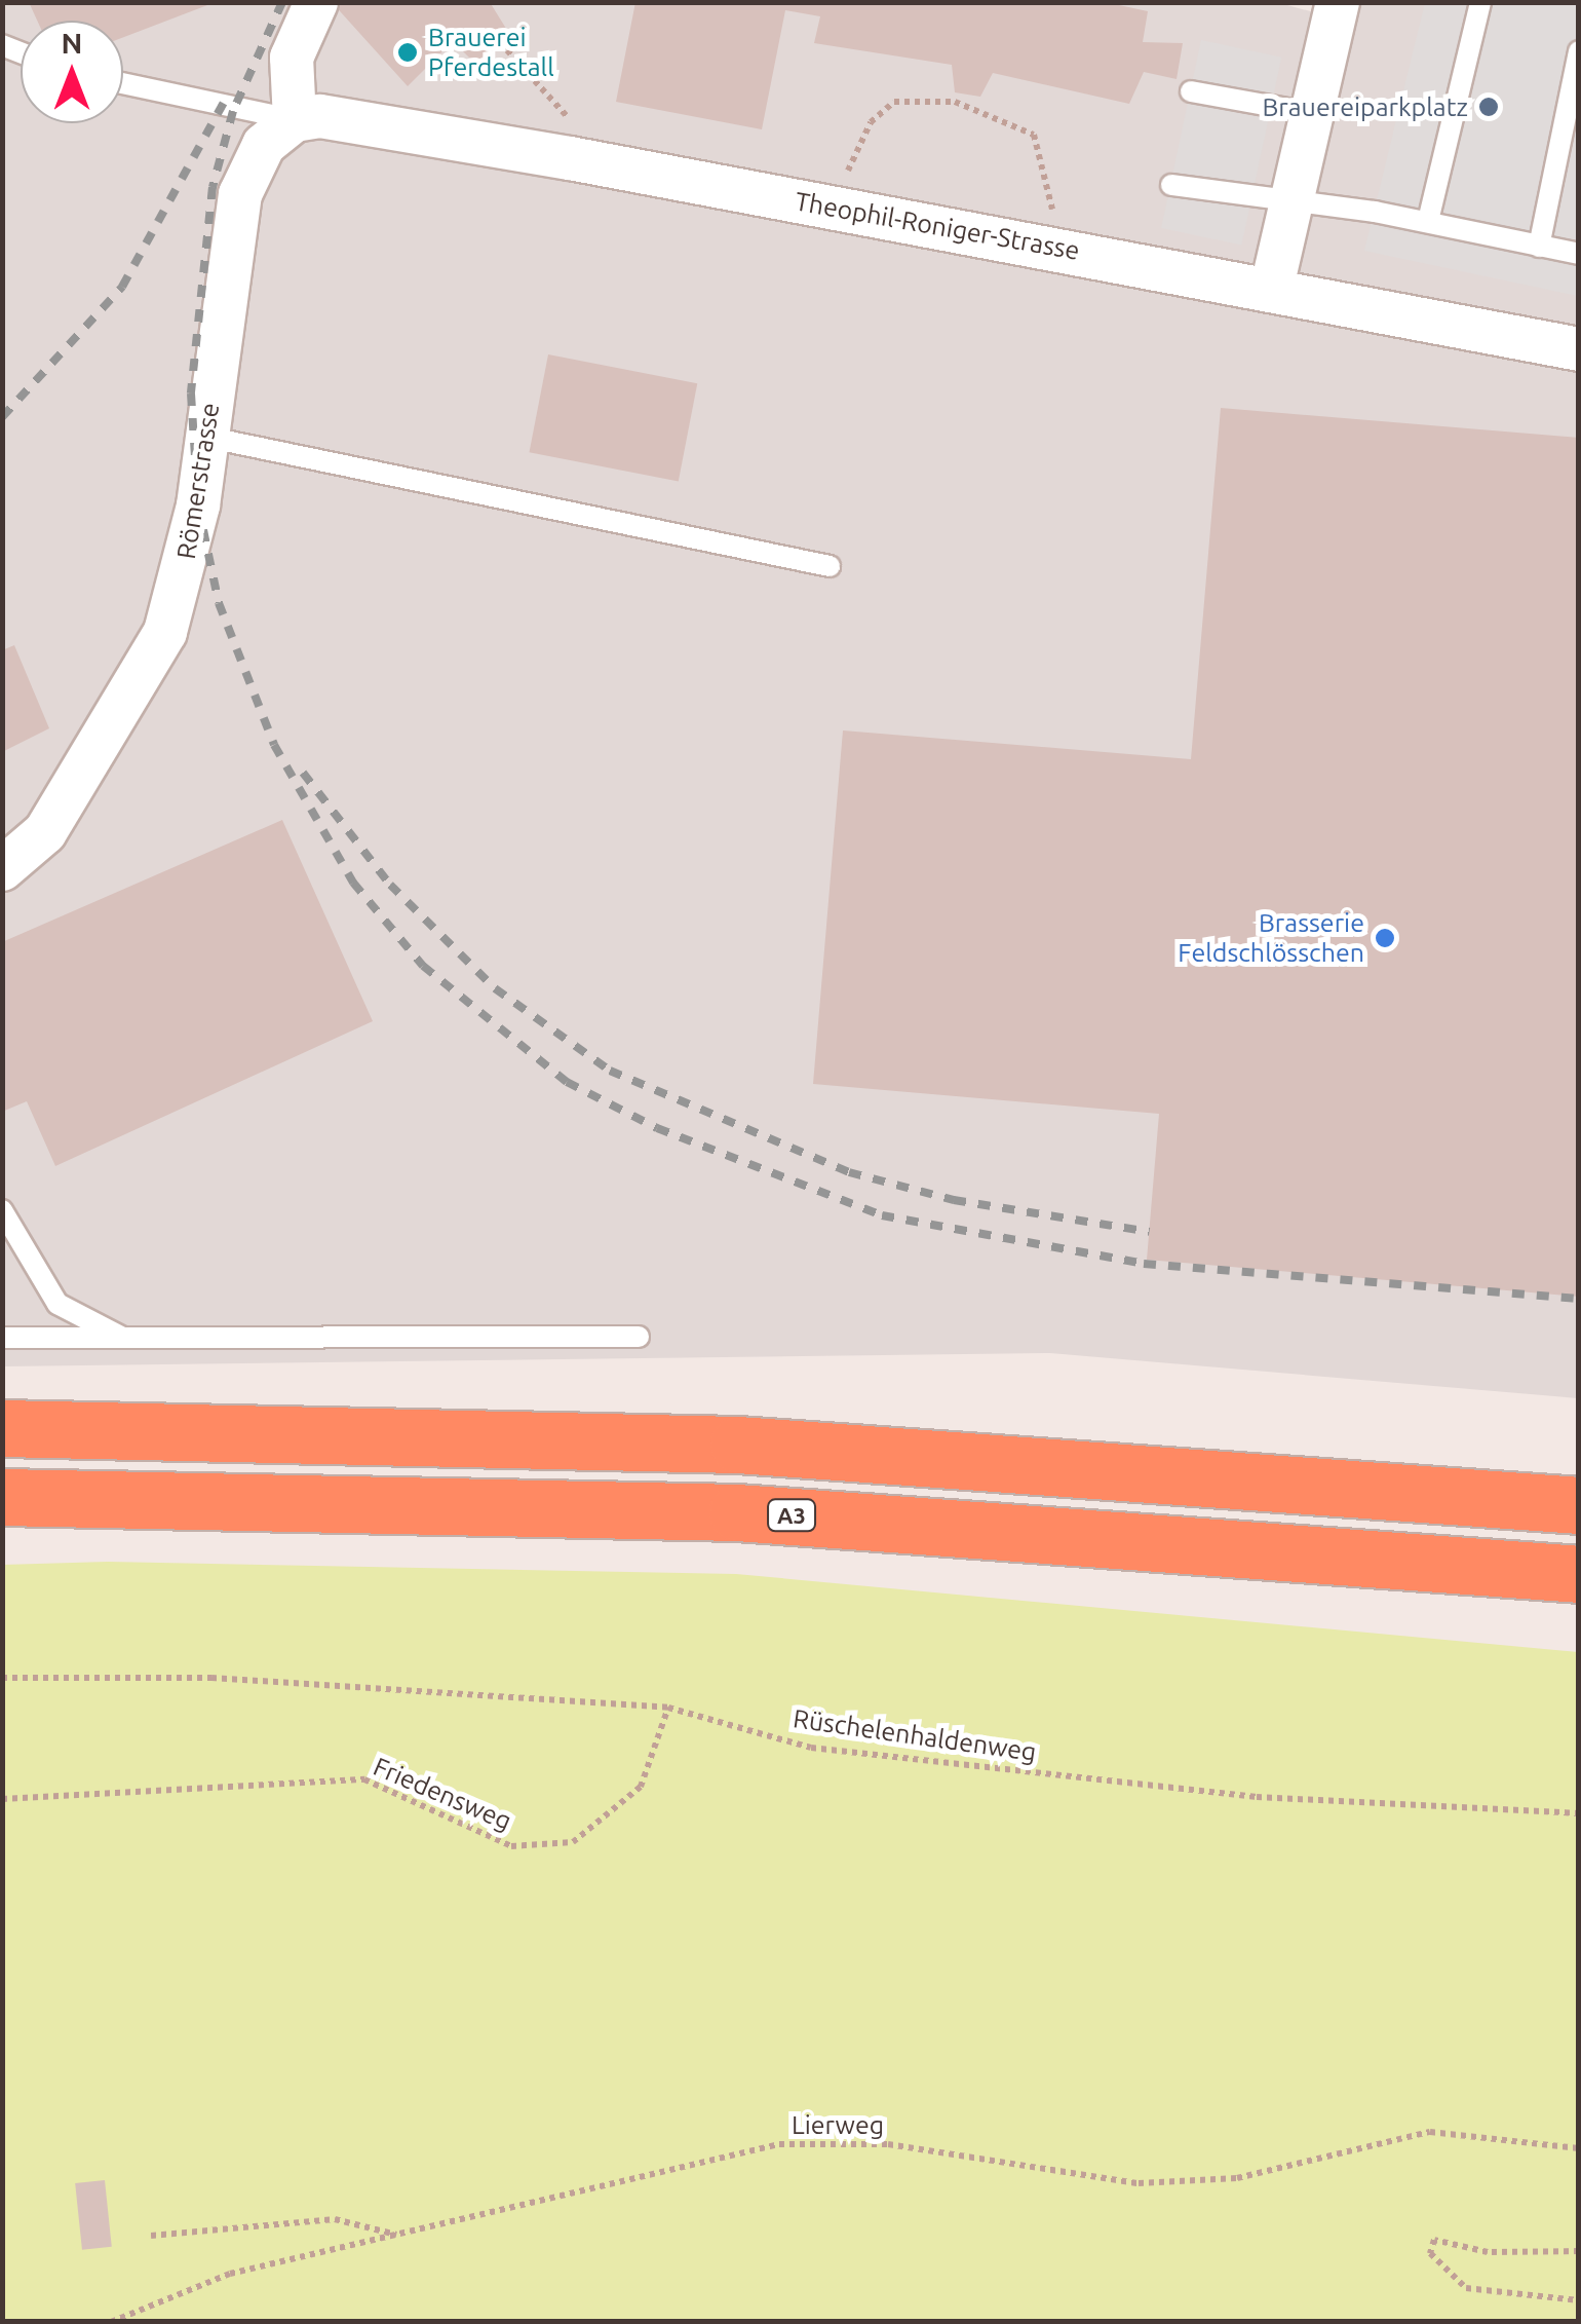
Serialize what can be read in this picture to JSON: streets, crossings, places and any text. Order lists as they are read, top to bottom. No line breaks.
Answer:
{"streets":{"highway":["A3"],"street":["Theophil-Roniger-Strasse","Römerstrasse"],"path":["Rüschelenhaldenweg","Friedensweg","Lierweg"]},"crossings":[["Theophil-Roniger-Strasse","Römerstrasse"],["Rüschelenhaldenweg","Friedensweg"]],"places":["Brauerei Pferdestall","Brauereiparkplatz","Brasserie Feldschlösschen"],"north":"top"}
